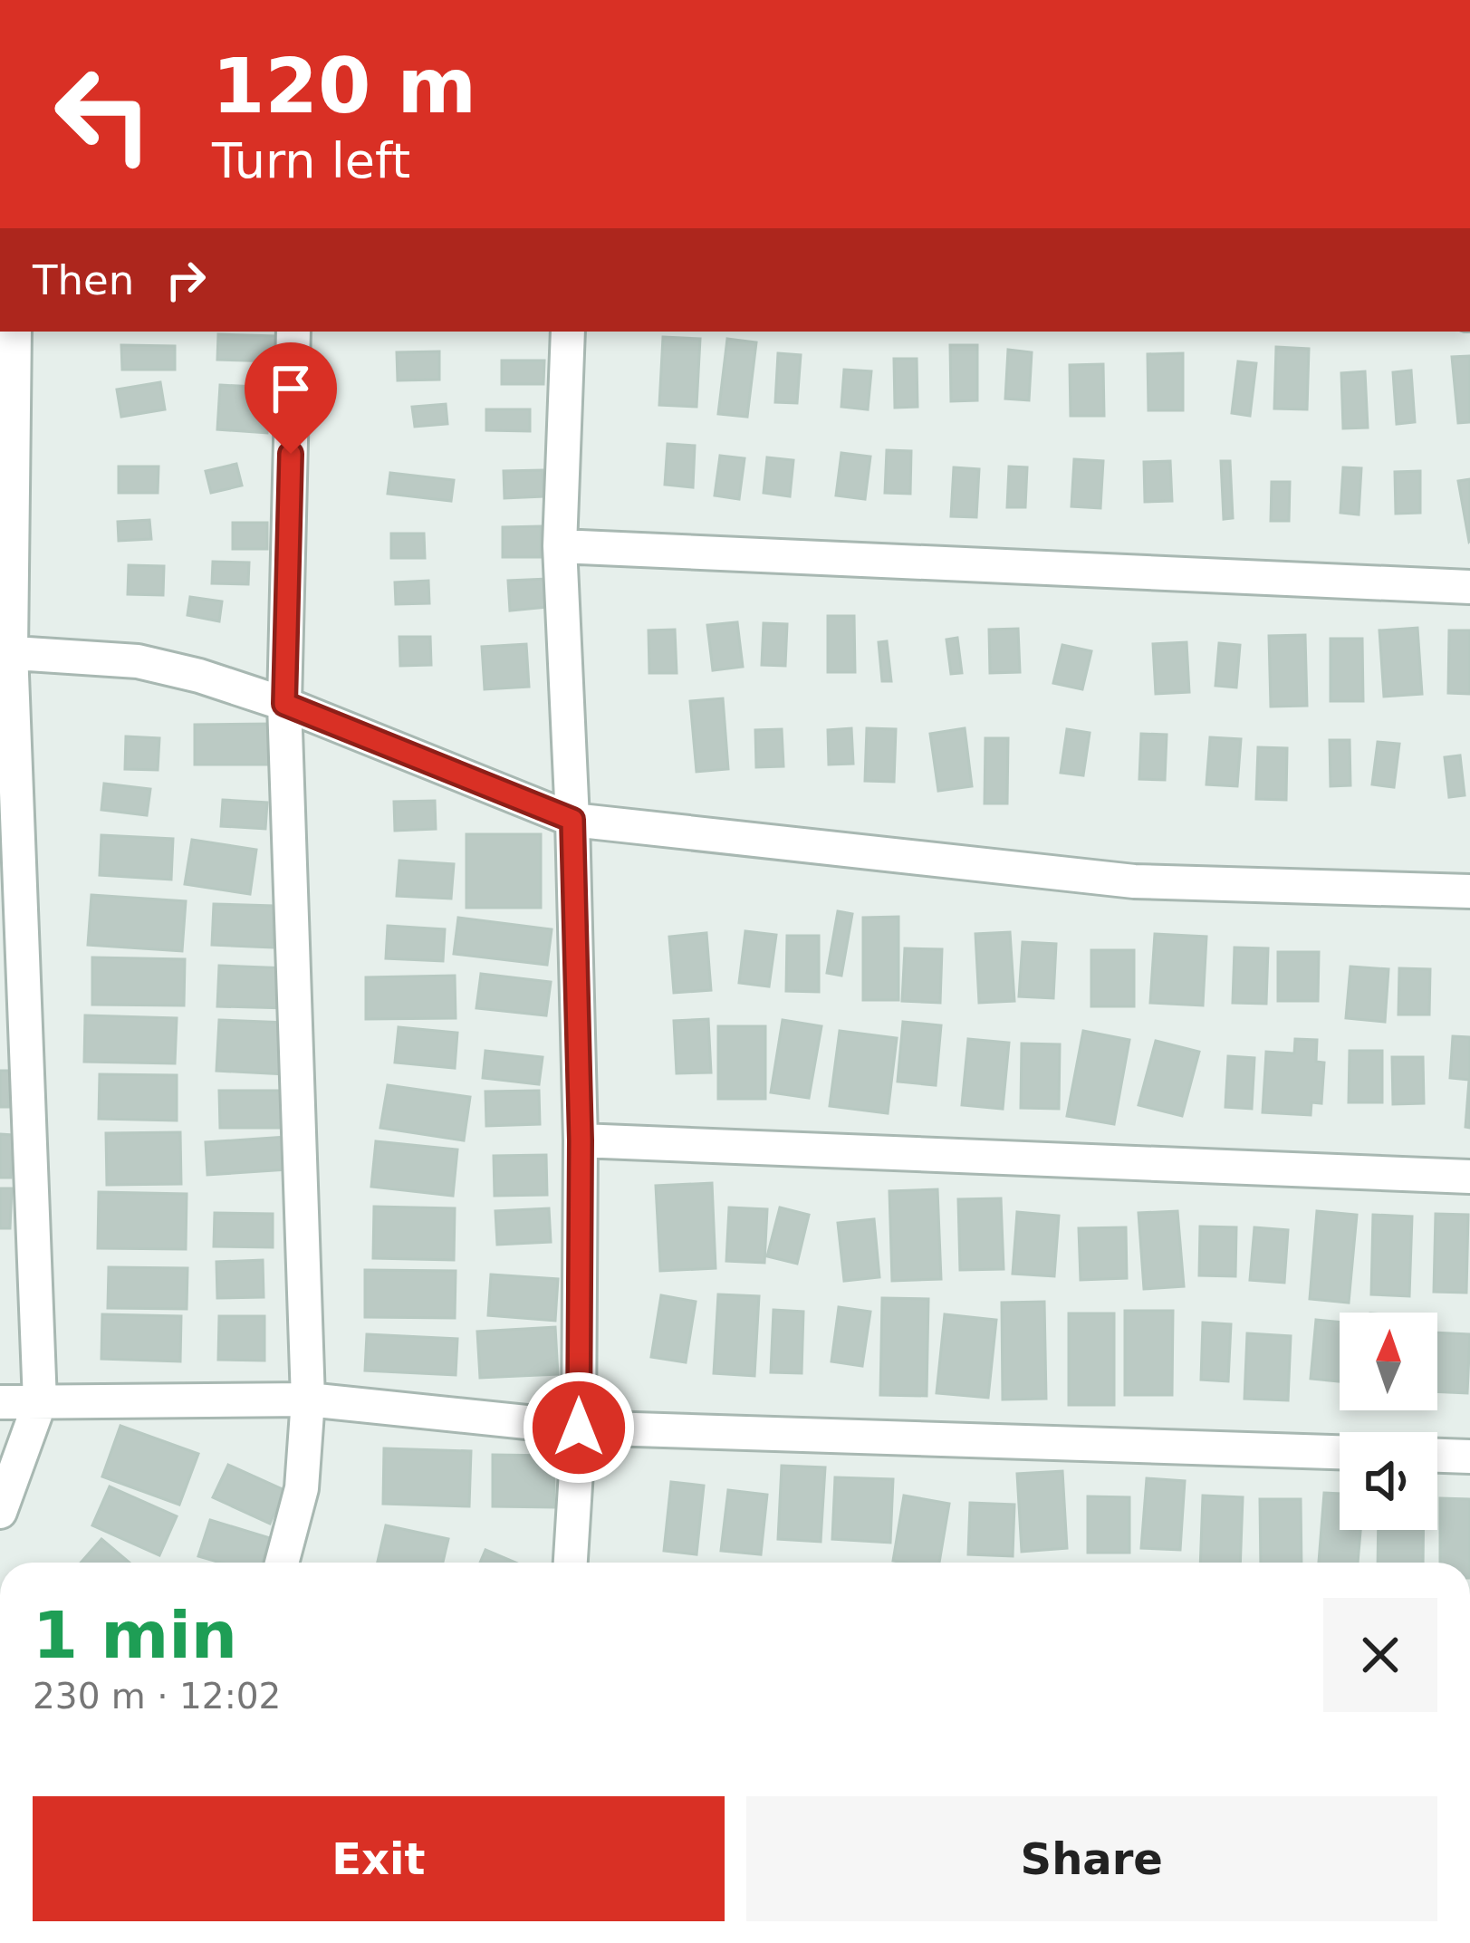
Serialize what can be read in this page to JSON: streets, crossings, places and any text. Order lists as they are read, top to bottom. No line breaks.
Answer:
{"north":"top","page":{"turn":["120 m","Turn left"],"then":"Then","heading":["1 min","230 m · 12:02"],"buttons":["Exit","Share"]}}
